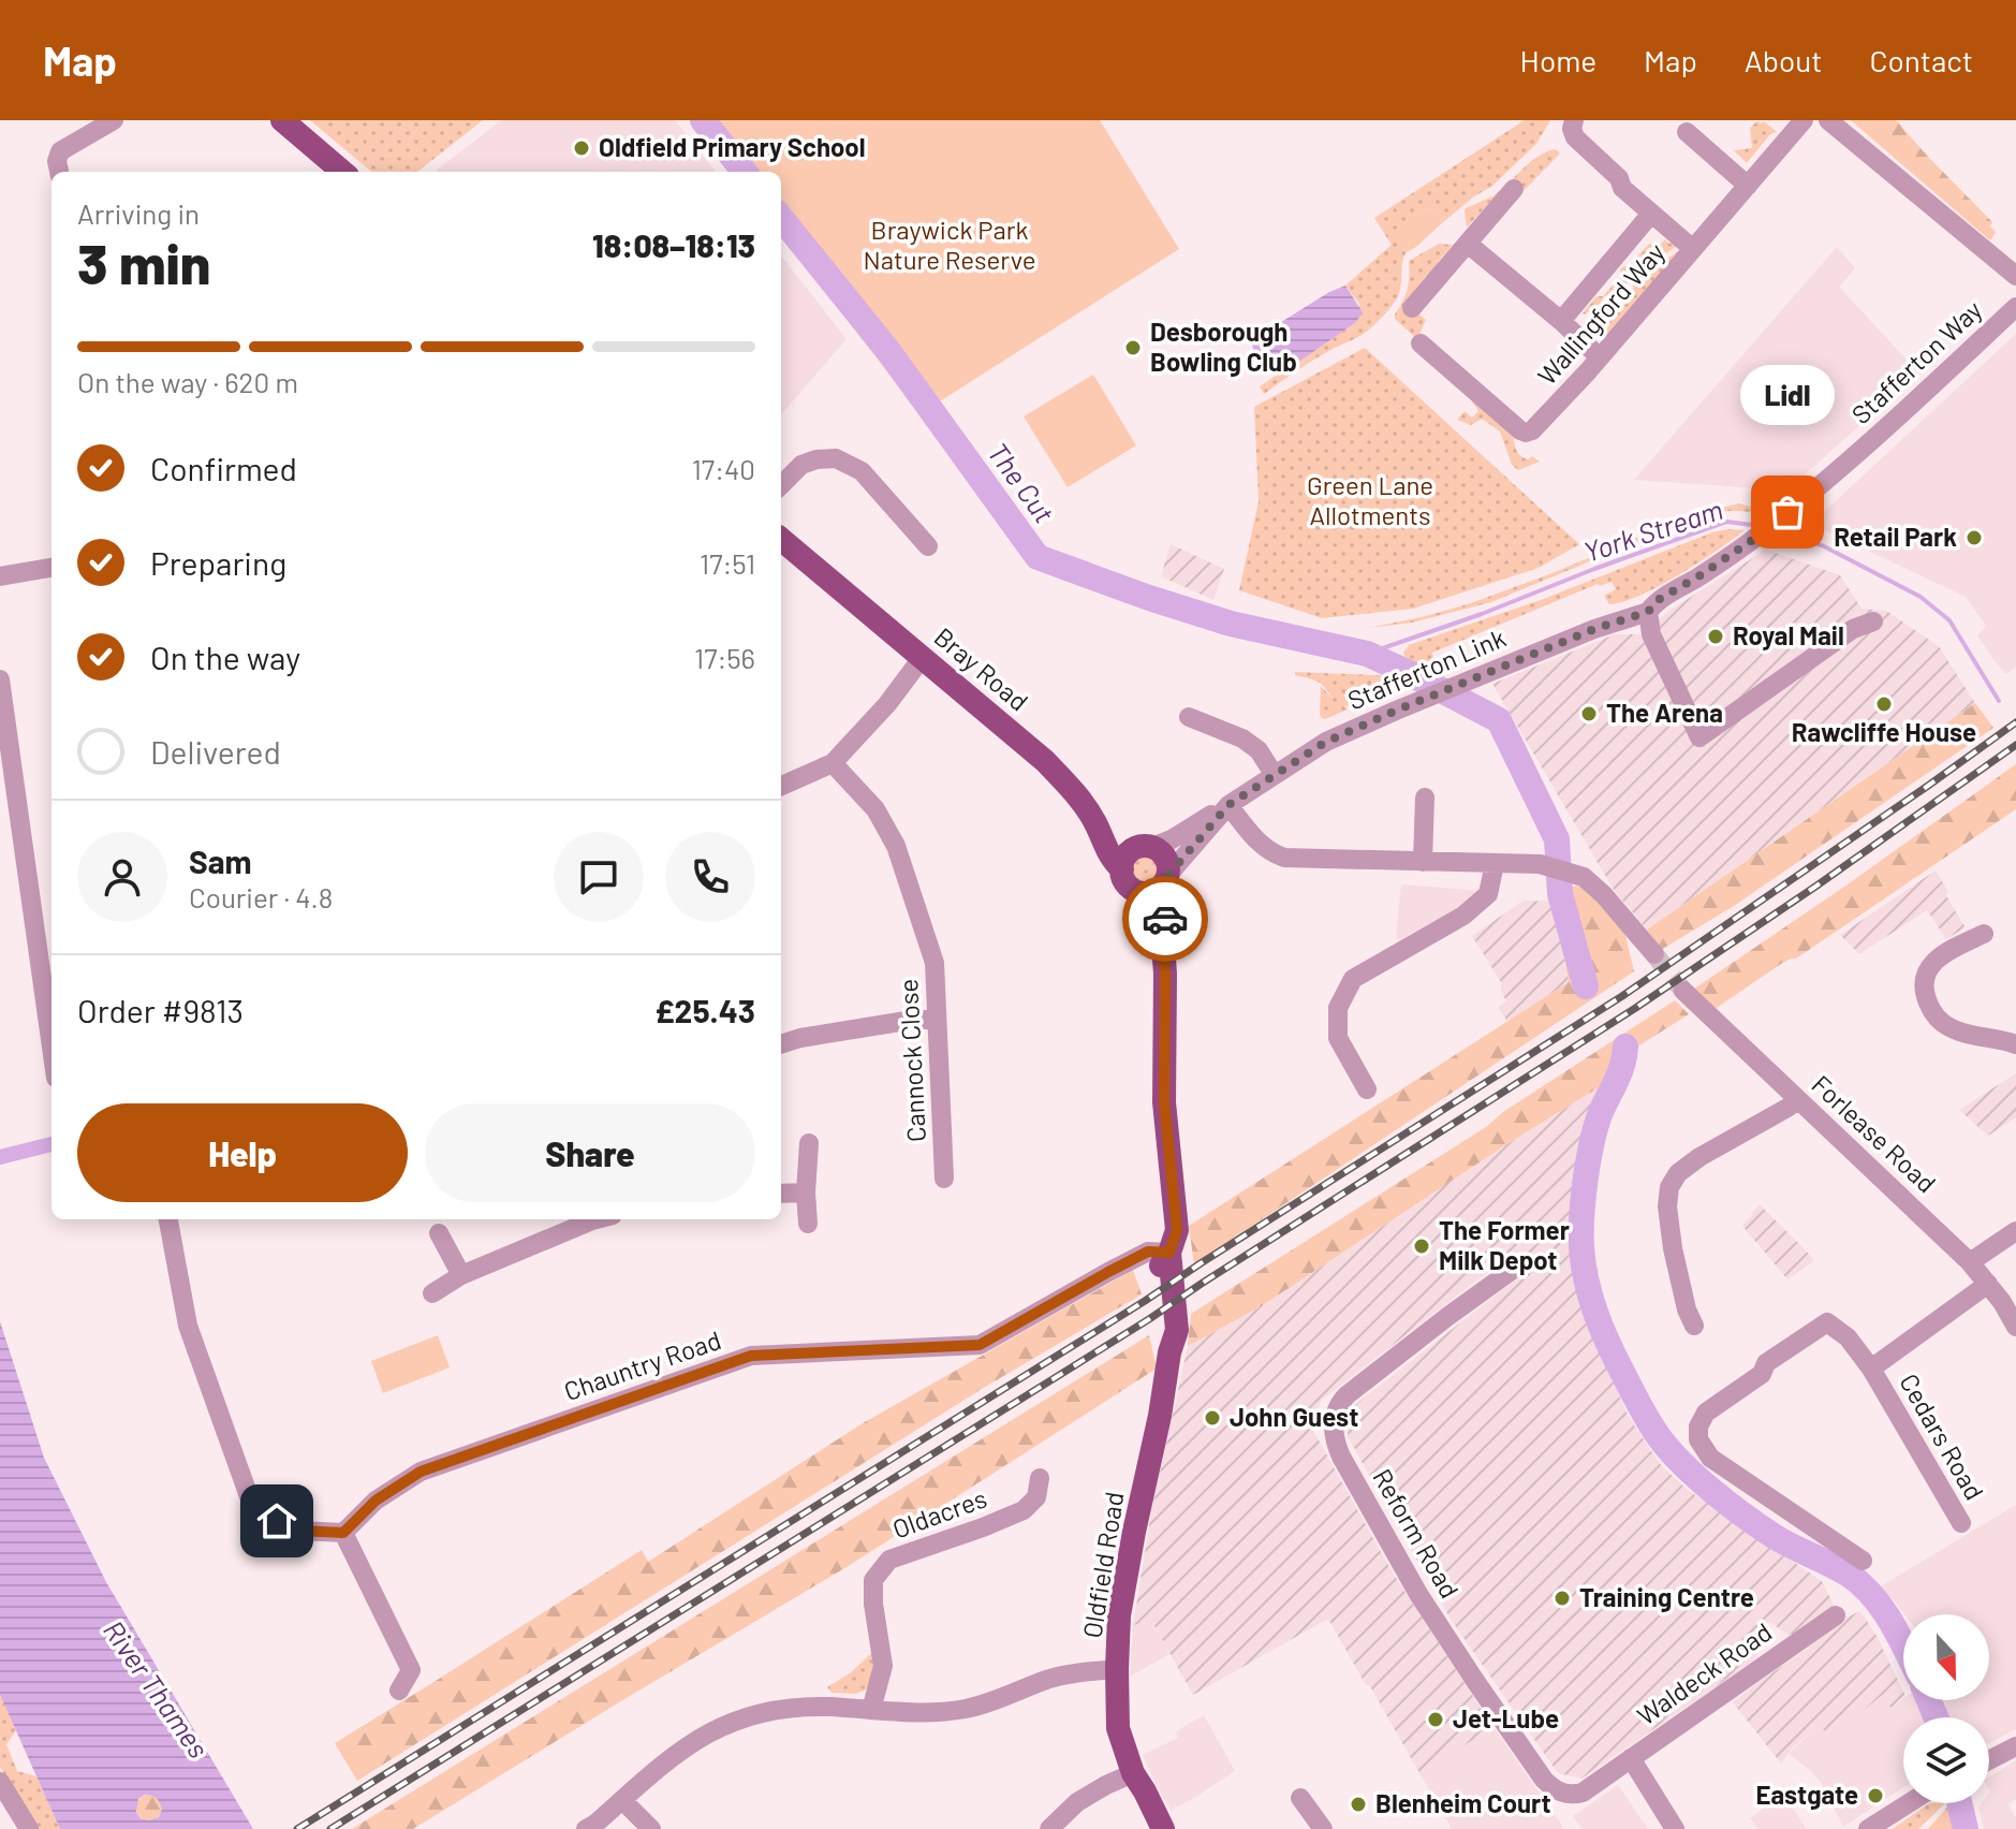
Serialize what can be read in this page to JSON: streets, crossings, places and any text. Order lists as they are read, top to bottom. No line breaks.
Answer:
{"streets":{"main road":["Bray Road","Oldfield Road"],"street":["Wallingford Way","Stafferton Way","Stafferton Link","Cannock Close","Forlease Road","Chauntry Road","Cedars Road","Oldacres","Reform Road","Waldeck Road"]},"crossings":[["Stafferton Way","Stafferton Link"],["Bray Road","Stafferton Link"],["Bray Road","Oldfield Road"],["Stafferton Link","Oldfield Road"],["Forlease Road","Cedars Road"],["Chauntry Road","Oldfield Road"],["Reform Road","Waldeck Road"]],"water":["The Cut","York Stream","River Thames"],"parks":["Braywick Park Nature Reserve","Green Lane Allotments"],"places":["Oldfield Primary School","Desborough Bowling Club","Lidl","Retail Park","Royal Mail","Rawcliffe House","The Arena","The Former Milk Depot","John Guest","Training Centre","Jet-Lube","Eastgate","Blenheim Court"],"north":"bottom","page":{"header":"Map","nav":["Home","Map","About","Contact"],"heading":["3 min","Arriving in","18:08–18:13"],"panel":["Sam","Courier · 4.8","Order #9813","£25.43"],"bar":"On the way · 620 m","bubble":"Lidl","list":[["Confirmed","17:40"],["Preparing","17:51"],["On the way","17:56"],"Delivered"],"buttons":["Help","Share"]}}
